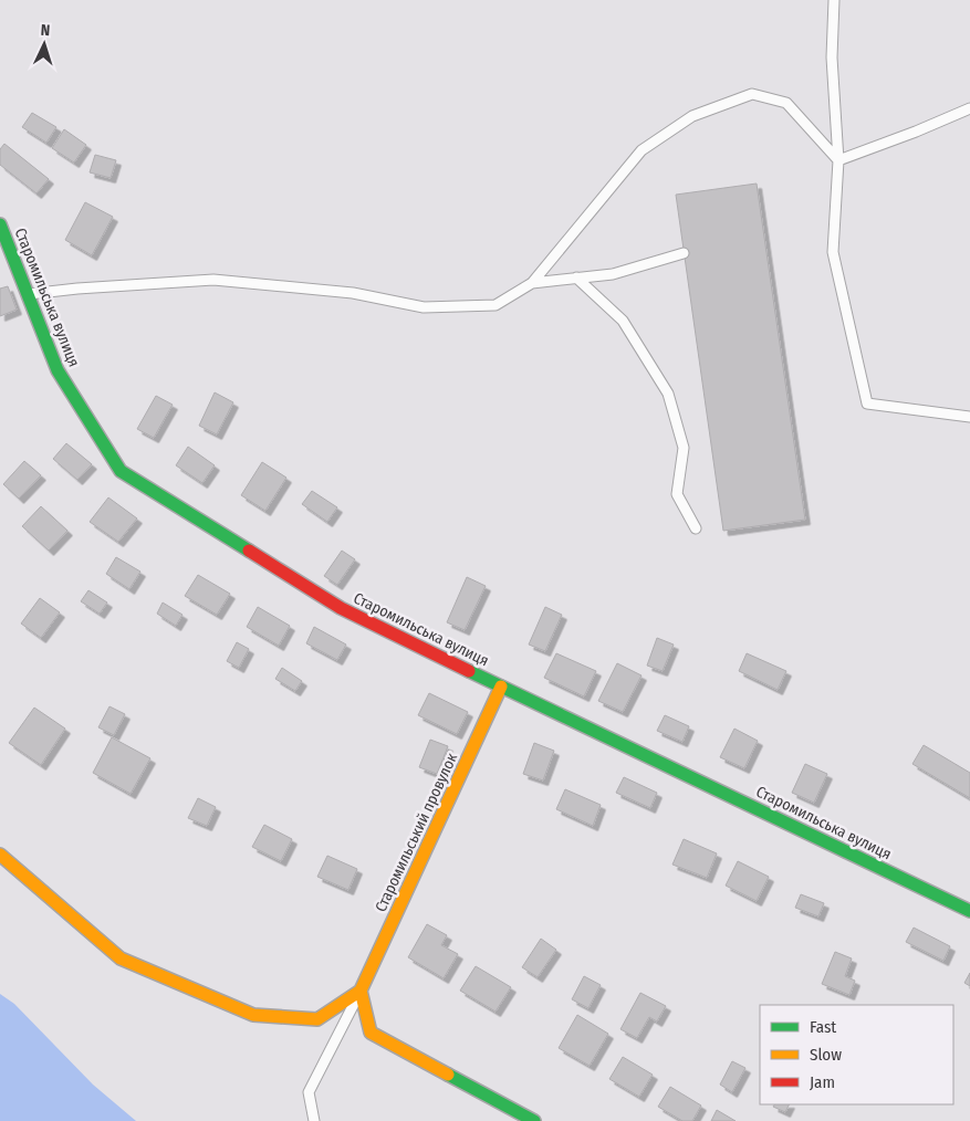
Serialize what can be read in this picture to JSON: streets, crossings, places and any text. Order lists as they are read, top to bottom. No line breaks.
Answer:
{"streets":{"street":["Старомильська вулиця","Старомильський провулок"]},"crossings":[["Старомильська вулиця","Старомильський провулок"]],"legend":["Fast","Slow","Jam"],"north":"top"}
